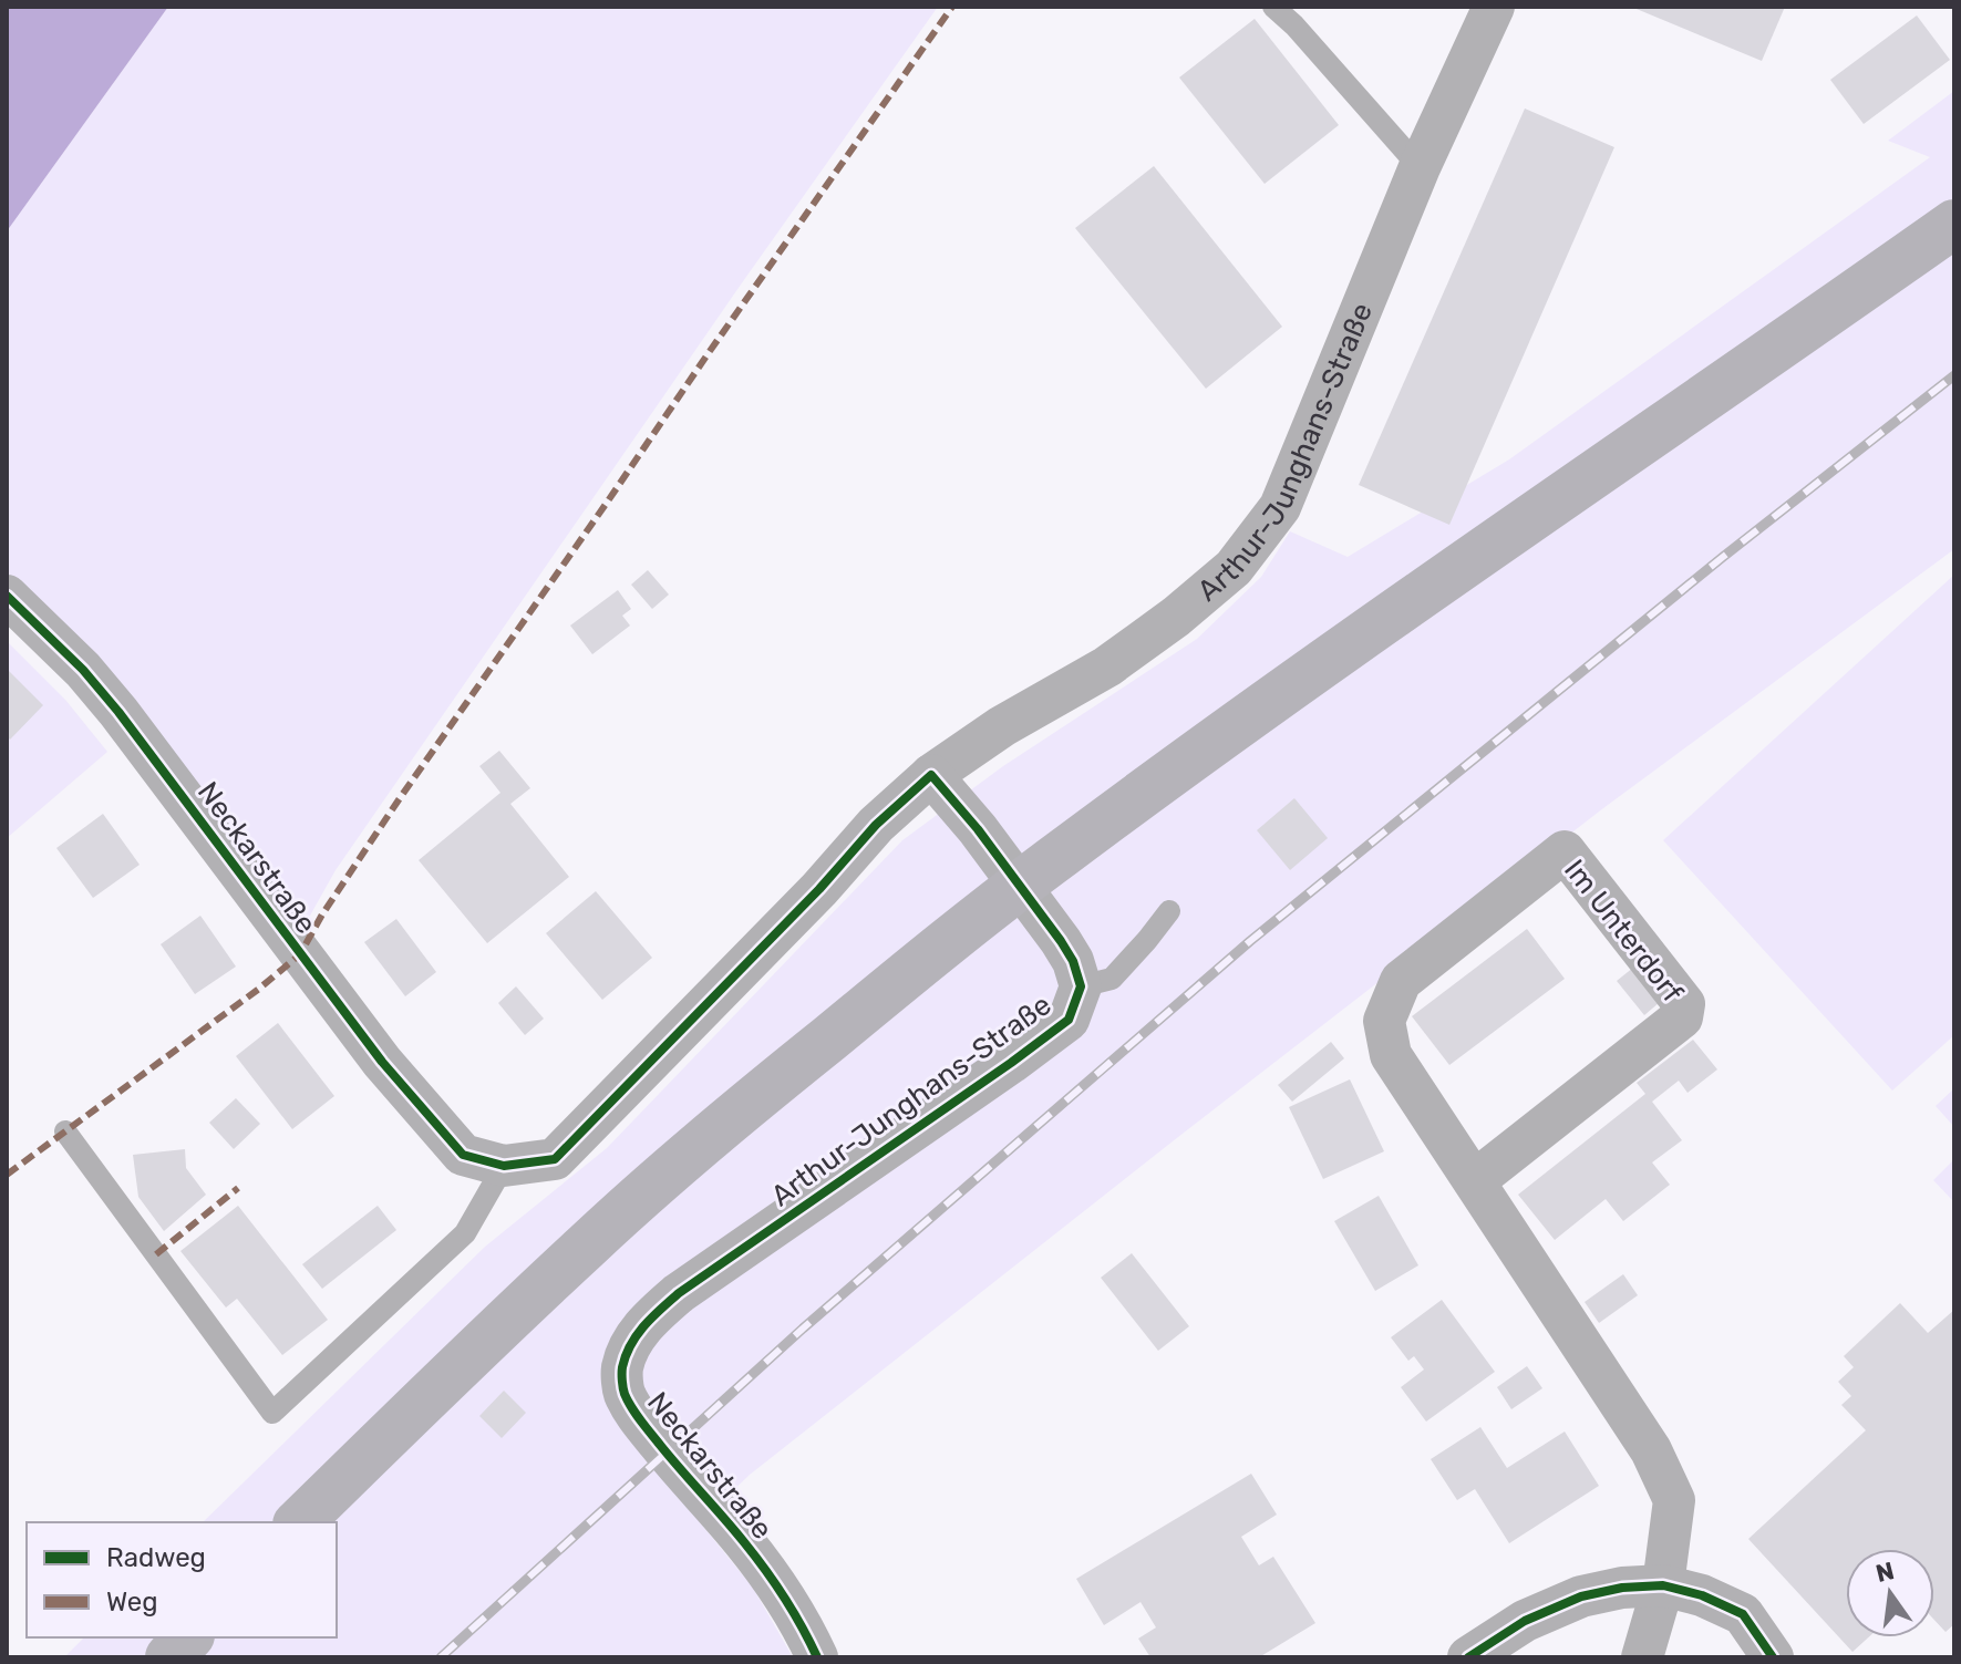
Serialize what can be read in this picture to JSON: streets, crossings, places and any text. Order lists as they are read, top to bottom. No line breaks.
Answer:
{"streets":{"street":["Arthur-Junghans-Straße","Neckarstraße","Im Unterdorf"]},"crossings":[["Arthur-Junghans-Straße","Neckarstraße"]],"legend":["Radweg","Weg"],"north":"top"}
